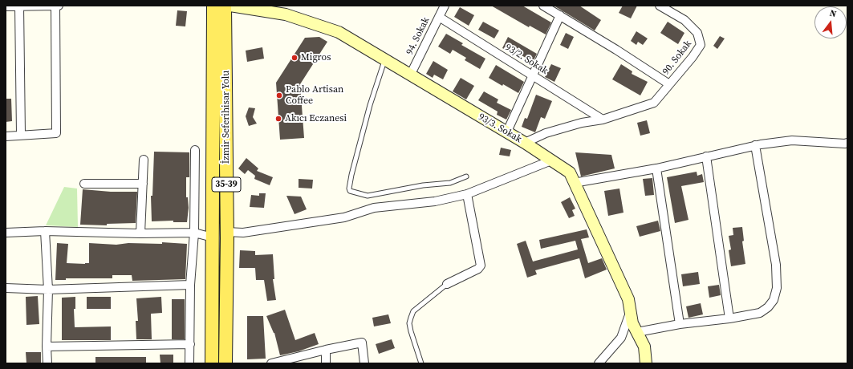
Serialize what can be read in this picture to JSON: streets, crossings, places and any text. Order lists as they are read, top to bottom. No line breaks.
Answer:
{"streets":{"main road":["İzmir Seferihisar Yolu","35-39"],"street":["94. Sokak","90. Sokak","93/2. Sokak","93/3. Sokak"]},"crossings":[["94. Sokak","93/2. Sokak"],["94. Sokak","93/3. Sokak"],["90. Sokak","93/3. Sokak"],["93/2. Sokak","93/3. Sokak"]],"places":["Migros","Pablo Artisan Coffee","Akıcı Eczanesi"],"north":"top"}
